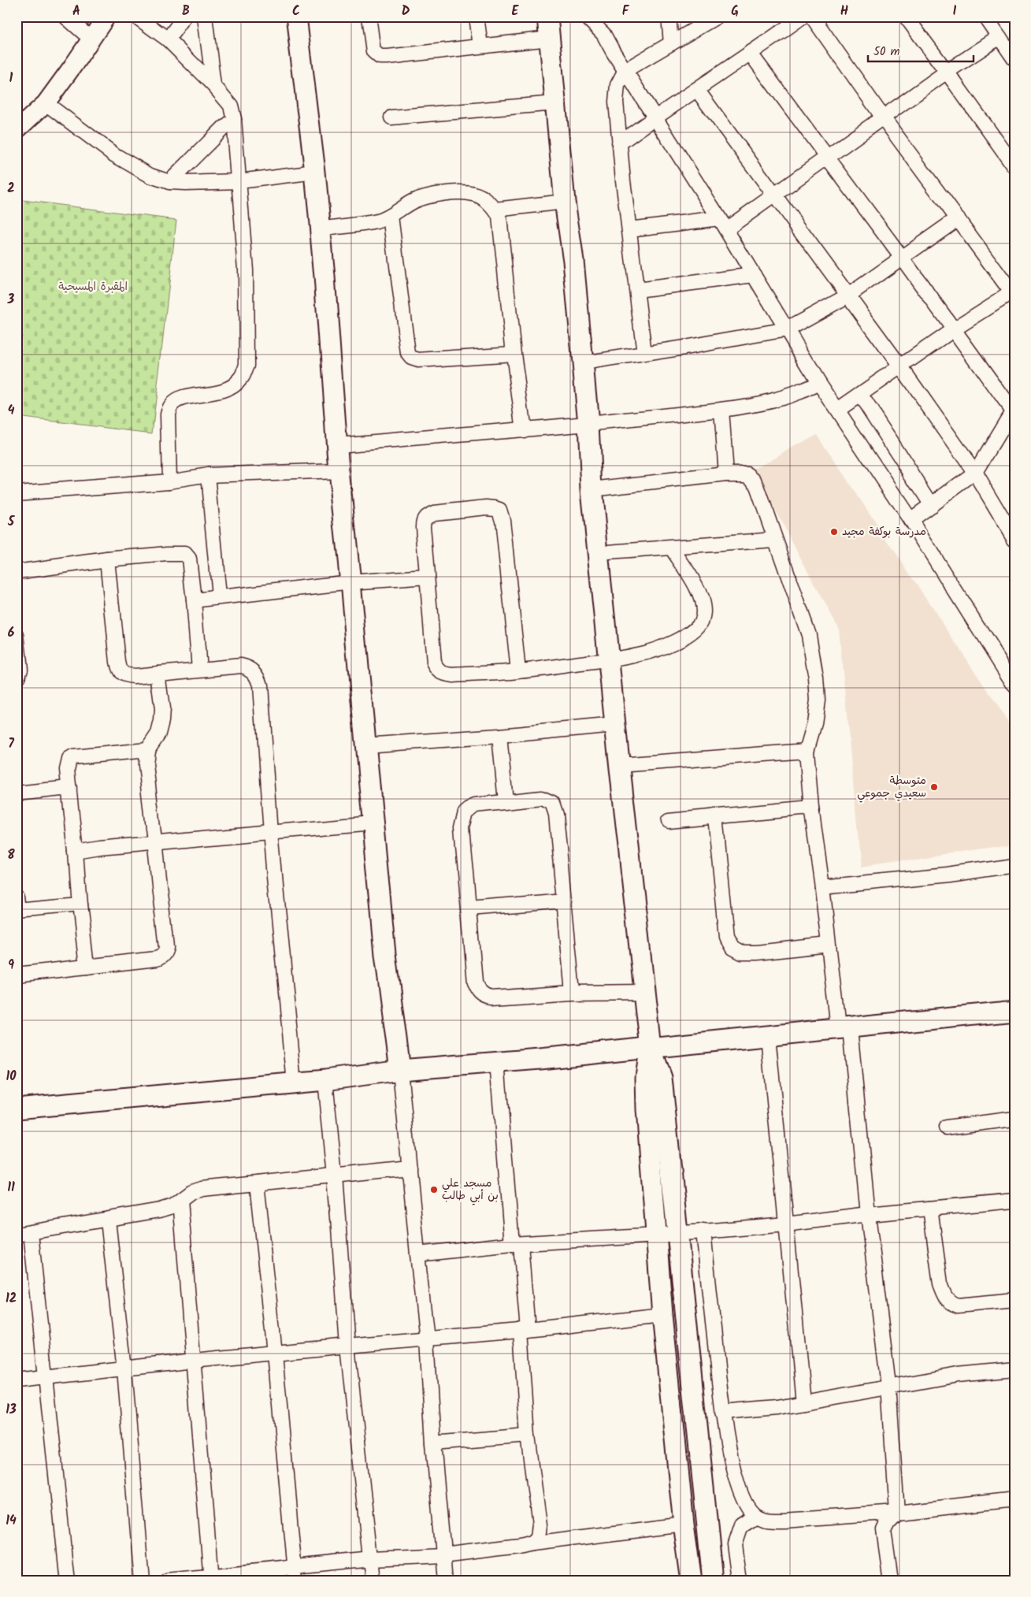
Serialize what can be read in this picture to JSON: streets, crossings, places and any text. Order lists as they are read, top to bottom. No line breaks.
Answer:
{"parks":["المقبرة المسيحية"],"places":["مدرسة بوكفة مجيد","متوسطة سعيدي جموعي","مسجد علي بن أبي طالب"],"scale_bar":"50 m","grid":{"columns":["A","B","C","D","E","F","G","H","I"],"rows":["1","2","3","4","5","6","7","8","9","10","11","12","13","14"]}}
